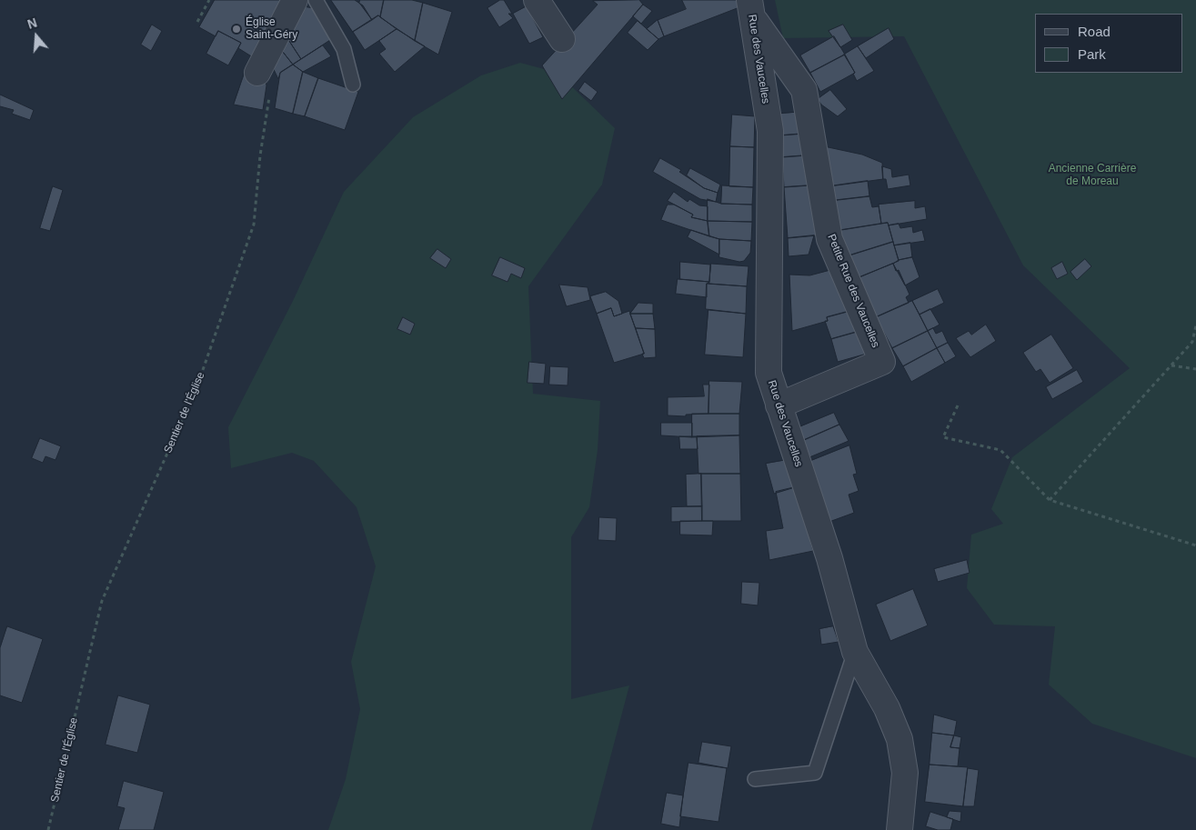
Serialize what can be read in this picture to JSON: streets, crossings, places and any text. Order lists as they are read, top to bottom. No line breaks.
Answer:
{"streets":{"street":["Rue des Vaucelles","Petite Rue des Vaucelles"],"path":["Sentier de l'Église"]},"crossings":[["Rue des Vaucelles","Petite Rue des Vaucelles"]],"parks":["Ancienne Carrière de Moreau"],"places":["Église Saint-Géry"],"legend":["Road","Park"],"north":"top"}
